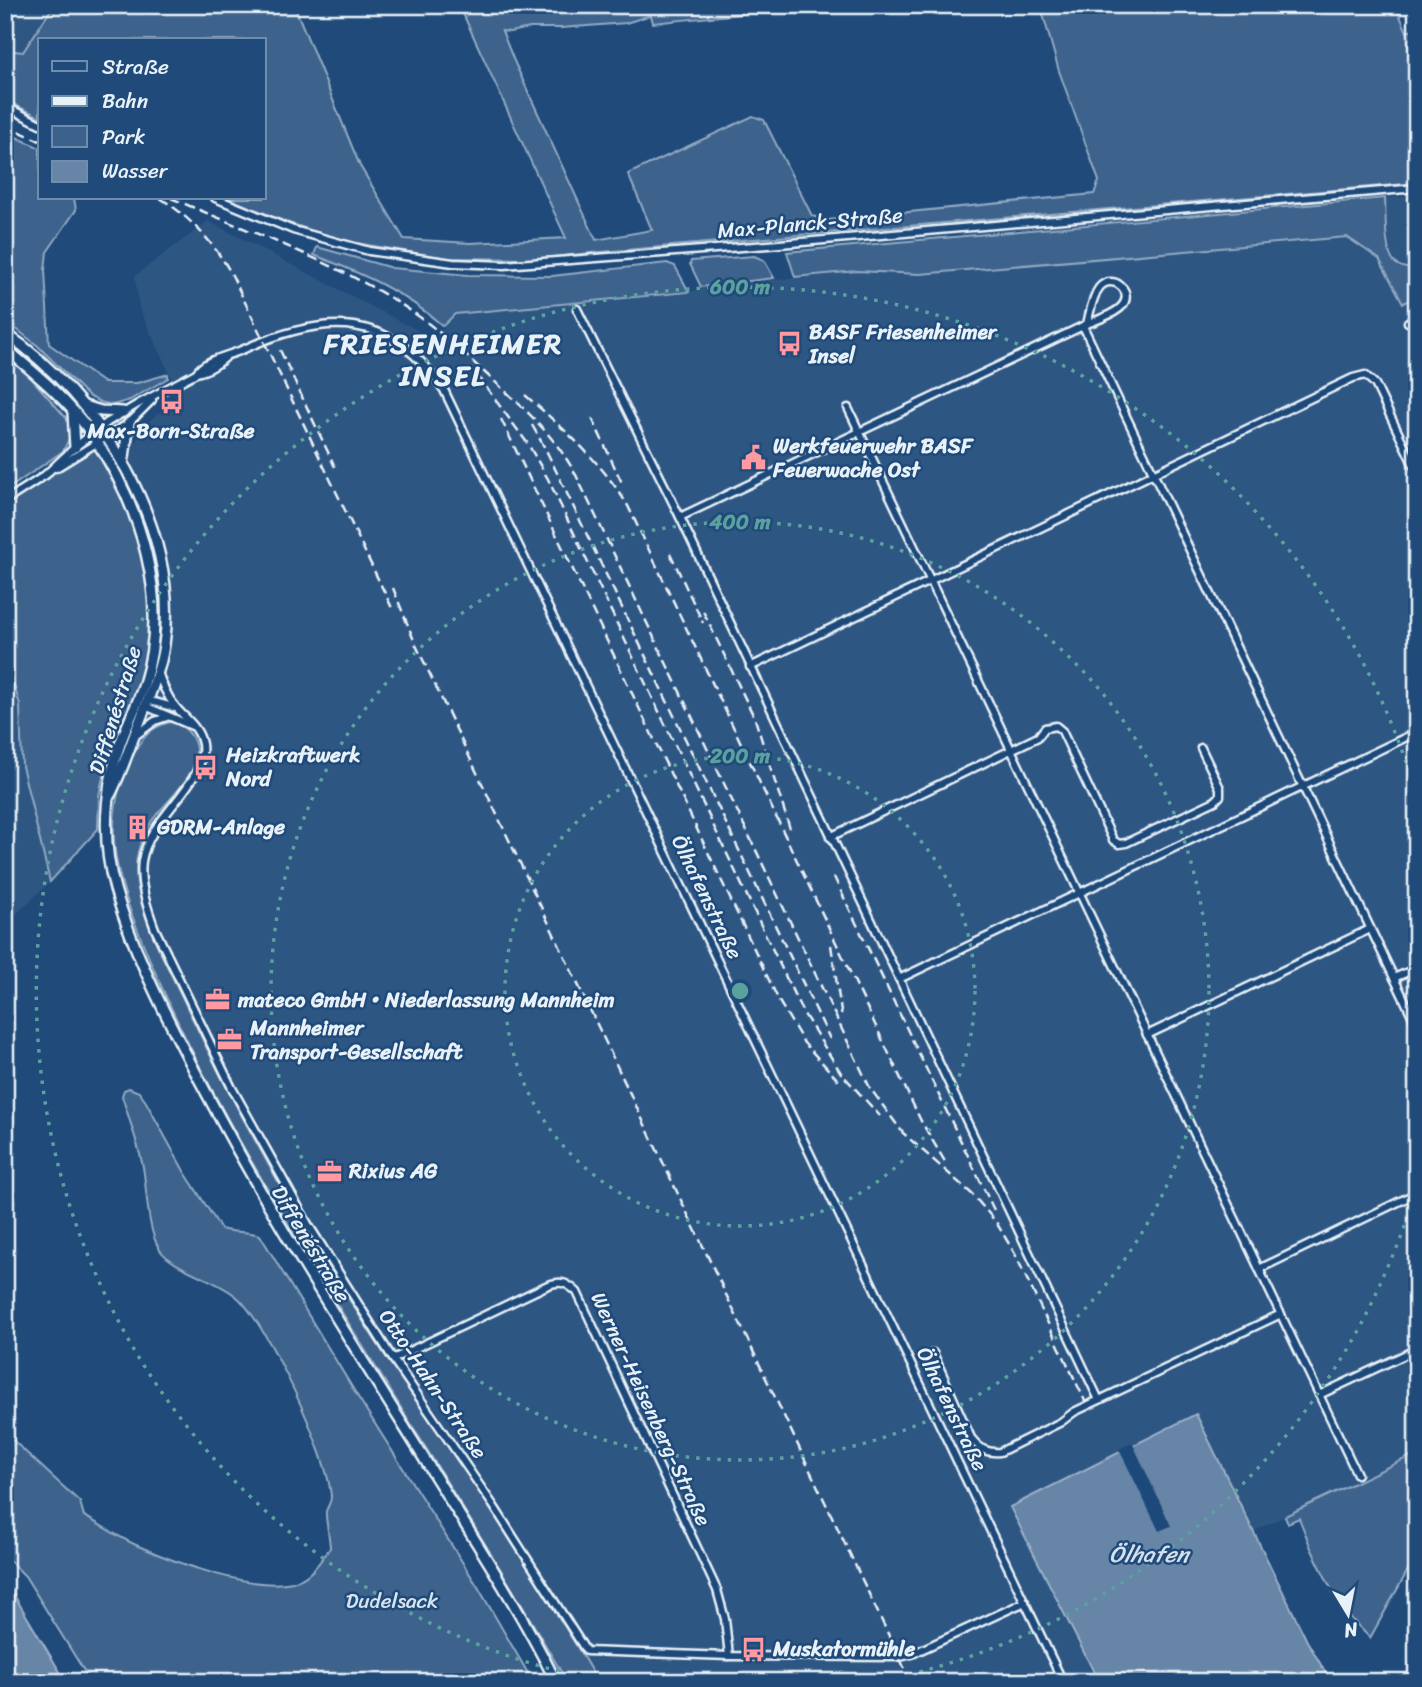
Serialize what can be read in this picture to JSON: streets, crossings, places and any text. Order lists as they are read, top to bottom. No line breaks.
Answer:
{"streets":{"main road":["Diffenéstraße"],"street":["Max-Planck-Straße","Ölhafenstraße","Otto-Hahn-Straße","Werner-Heisenberg-Straße"]},"crossings":[["Diffenéstraße","Ölhafenstraße"],["Ölhafenstraße","Otto-Hahn-Straße"],["Otto-Hahn-Straße","Werner-Heisenberg-Straße"]],"districts":["FRIESENHEIMER INSEL"],"water":["Ölhafen"],"parks":["Dudelsack"],"places":{"bus stop":["BASF Friesenheimer Insel","Max-Born-Straße","Heizkraftwerk Nord","Muskatormühle"],"public building":["Werkfeuerwehr BASF Feuerwache Ost"],"building":["GDRM-Anlage"],"office":["mateco GmbH • Niederlassung Mannheim","Mannheimer Transport-Gesellschaft","Rixius AG"]},"legend":["Straße","Bahn","Park","Wasser"],"north":"bottom","rings":["600 m","400 m","200 m"]}
